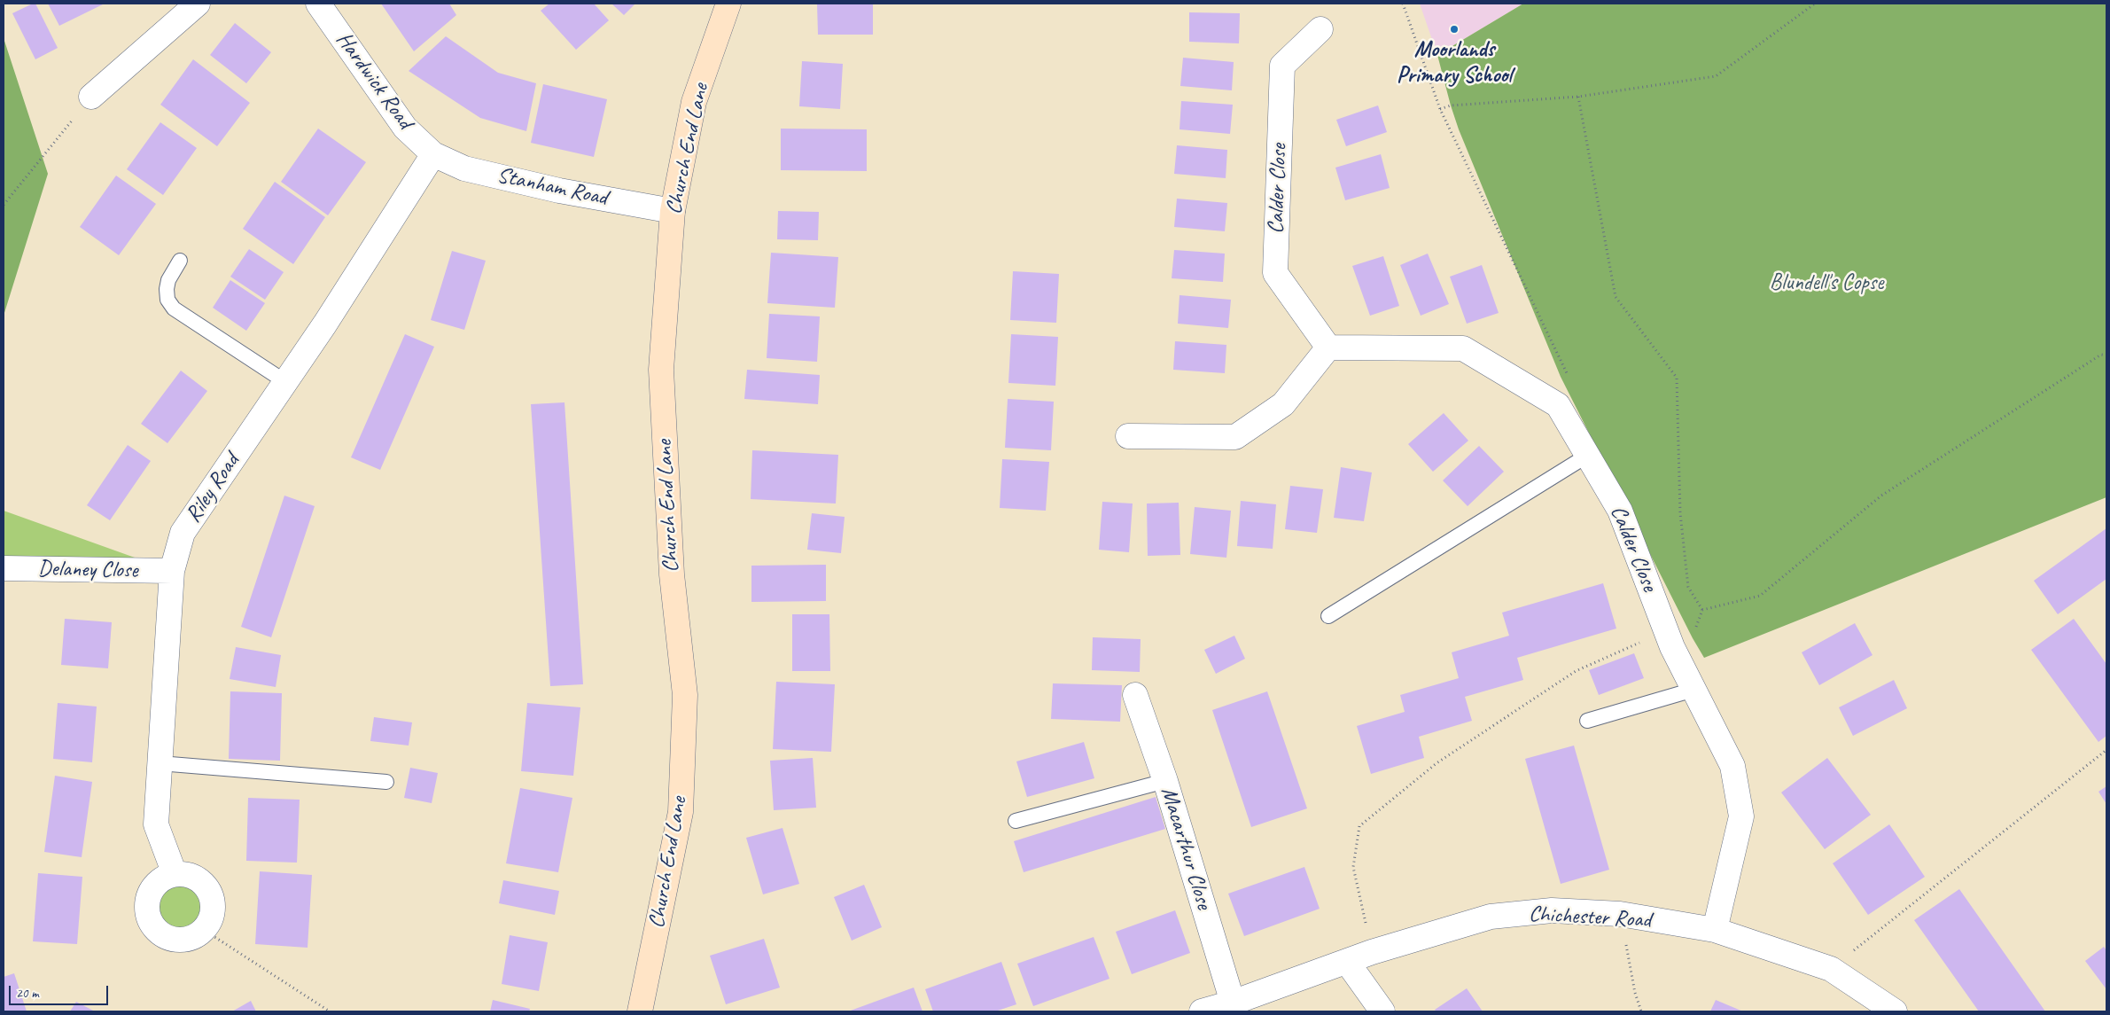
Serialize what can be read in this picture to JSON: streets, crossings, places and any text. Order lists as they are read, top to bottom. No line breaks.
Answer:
{"streets":{"street":["Hardwick Road","Church End Lane","Stanham Road","Calder Close","Riley Road","Delaney Close","Macarthur Close","Chichester Road"]},"crossings":[["Hardwick Road","Stanham Road"],["Hardwick Road","Riley Road"],["Church End Lane","Stanham Road"],["Stanham Road","Riley Road"],["Calder Close","Chichester Road"],["Riley Road","Delaney Close"],["Macarthur Close","Chichester Road"]],"parks":["Blundell's Copse"],"places":["Moorlands Primary School"],"scale_bar":"20 m"}
